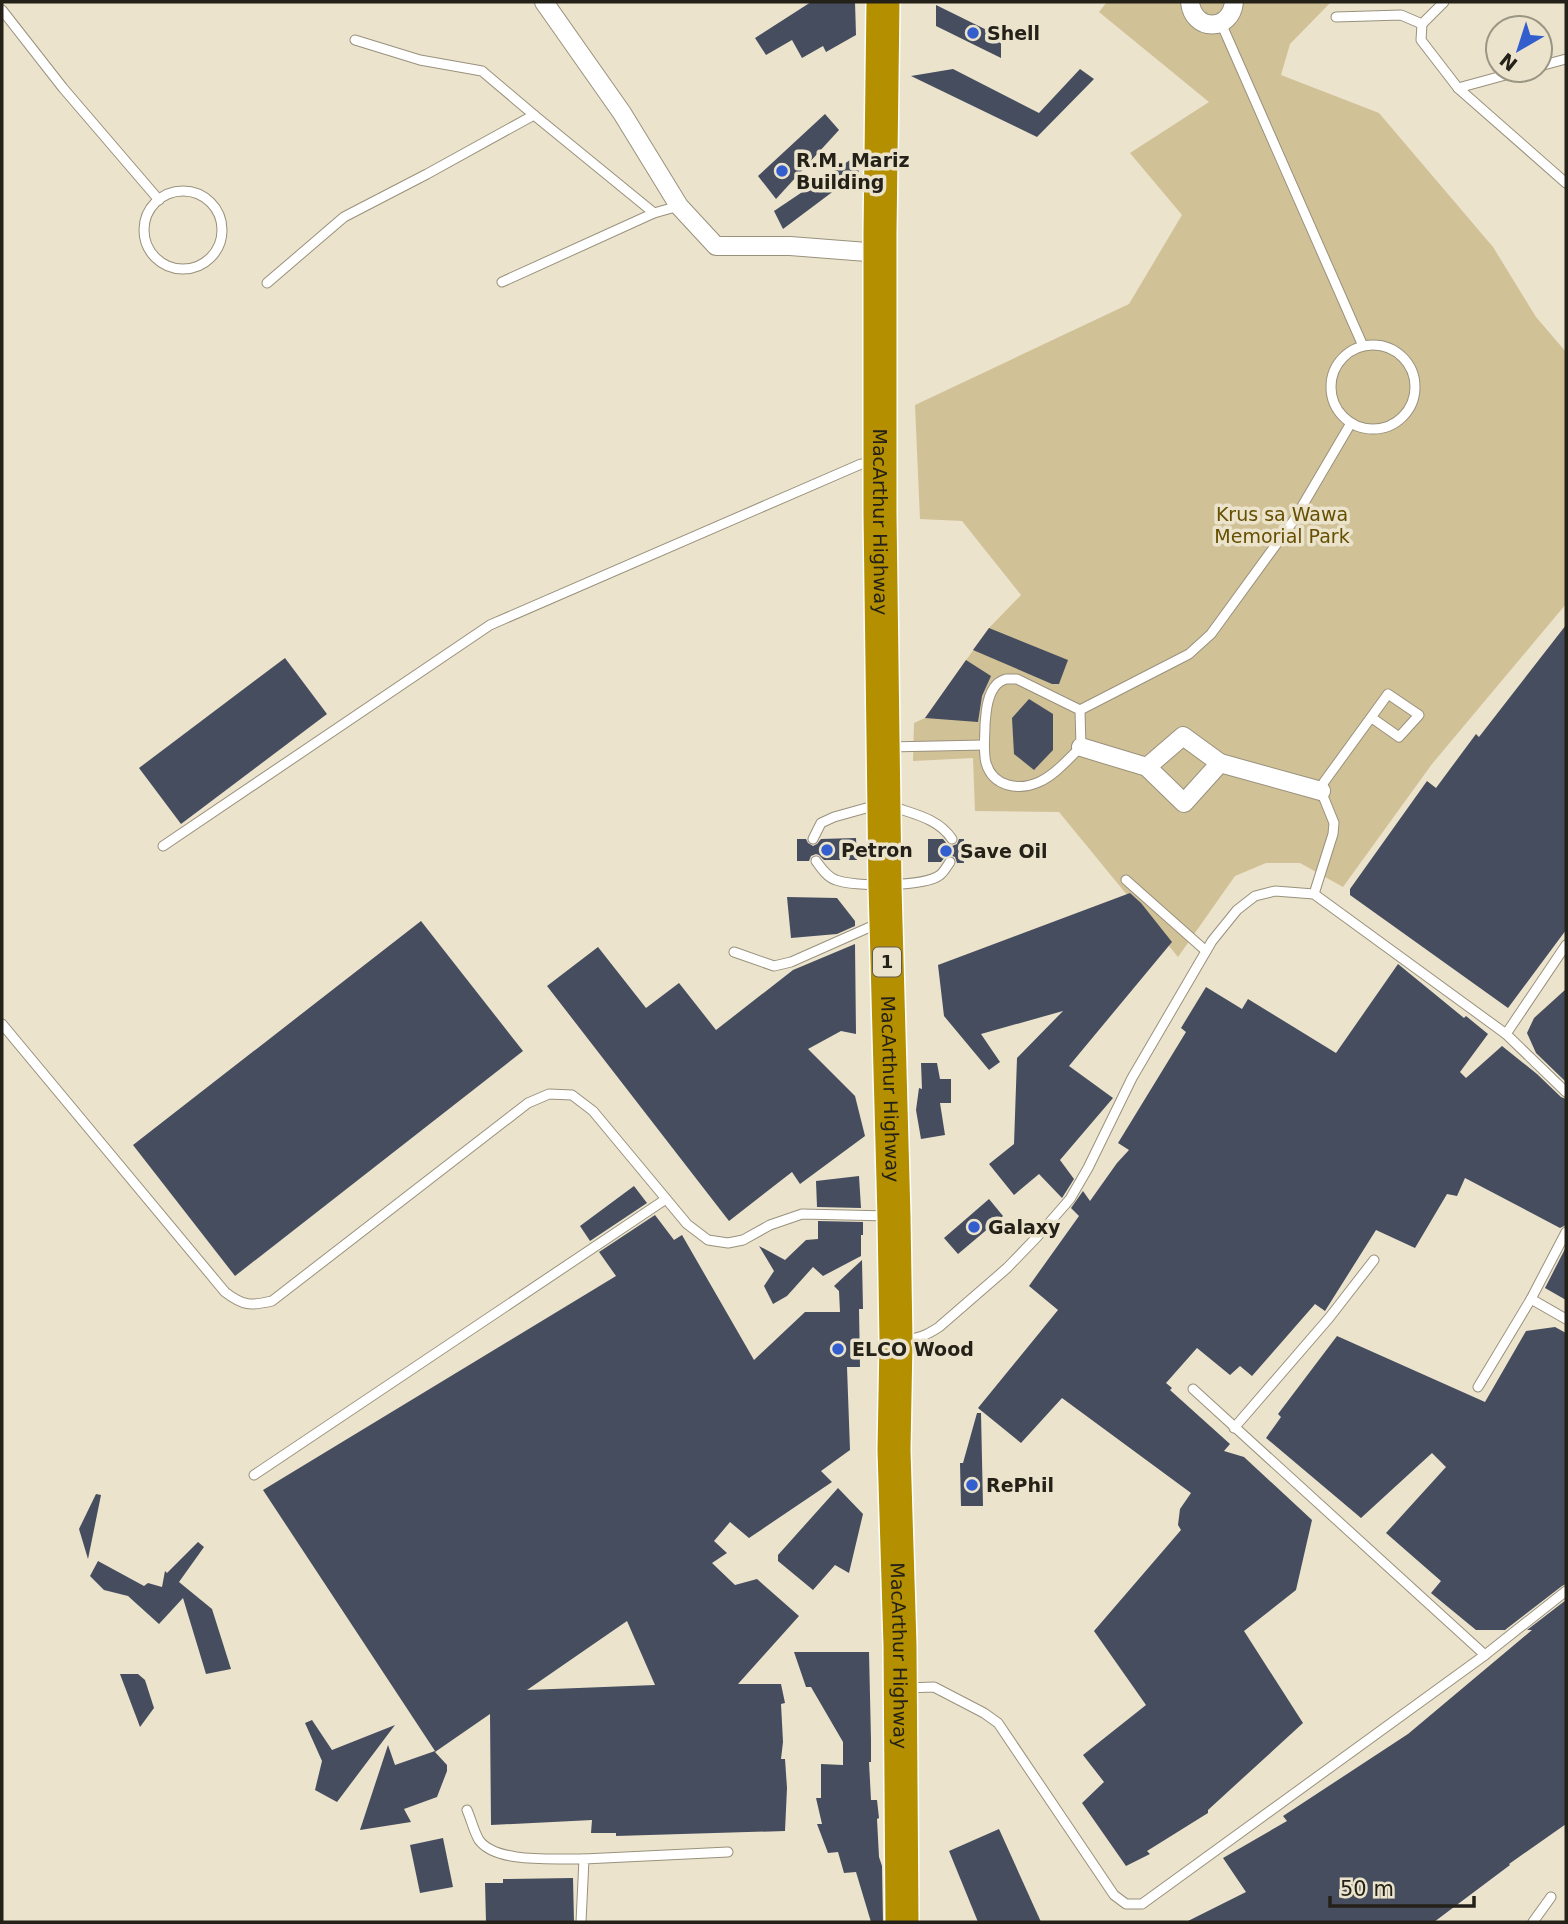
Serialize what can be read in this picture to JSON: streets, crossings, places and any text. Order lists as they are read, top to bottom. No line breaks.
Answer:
{"streets":{"highway":["MacArthur Highway","1"]},"parks":["Krus sa Wawa Memorial Park"],"places":["Shell","R.M. Mariz Building","Petron","Save Oil","Galaxy","ELCO Wood","RePhil"],"scale_bar":"50 m","north":"bottom left"}
